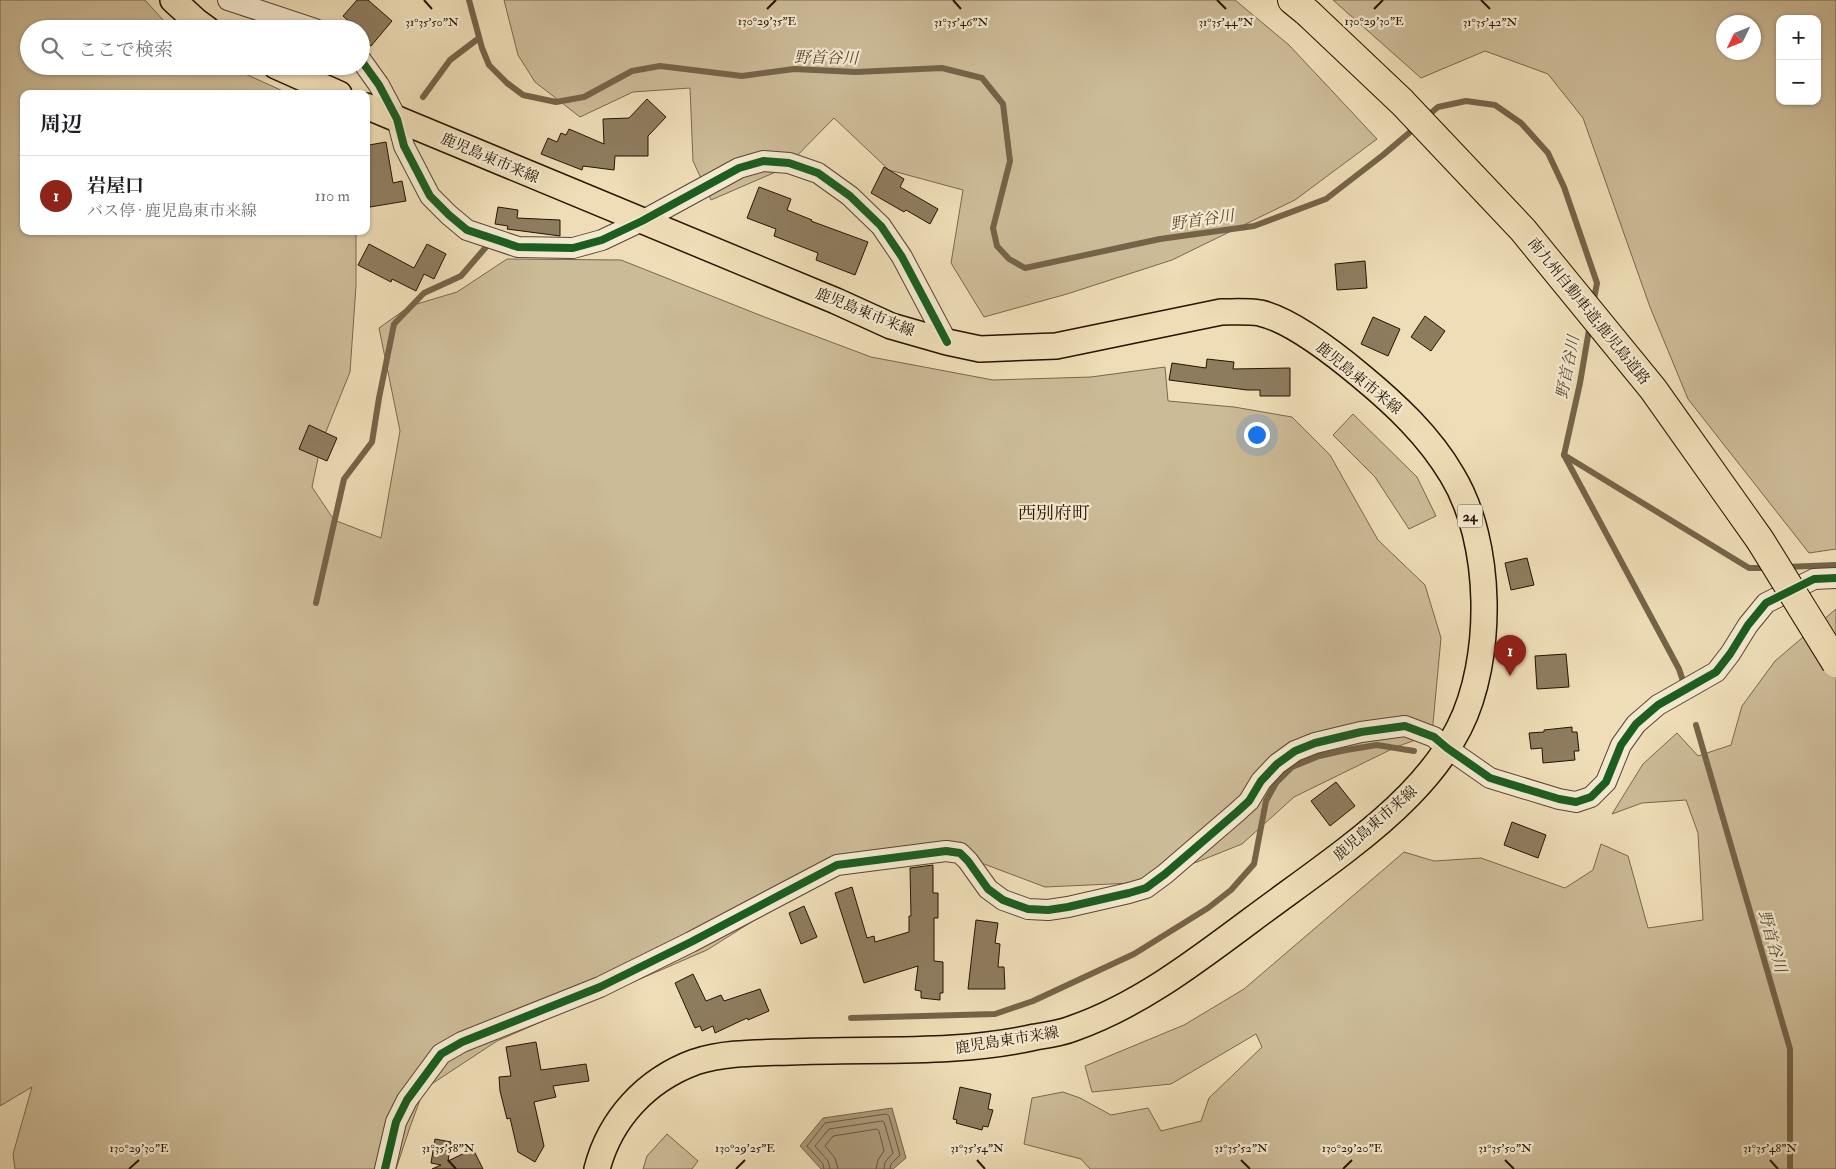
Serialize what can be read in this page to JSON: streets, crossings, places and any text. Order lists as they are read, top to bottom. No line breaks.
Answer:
{"streets":{"highway":["南九州自動車道;鹿児島道路"],"main road":["鹿児島東市来線","24"]},"districts":["西別府町"],"water":["野首谷川"],"north":"bottom left","page":{"map_buttons":["+","−"],"search":"ここで検索","heading":"周辺","list":[{"mark":"1","name":"岩屋口","note":"バス停 · 鹿児島東市来線","value":"110 m"}],"pins":"1"},"coordinates":["130°29'35\"E","130°29'30\"E","31°35'50\"N","31°35'44\"N","31°35'42\"N","31°35'46\"N","31°35'58\"N","31°35'54\"N","31°35'52\"N","31°35'48\"N","130°29'25\"E","130°29'20\"E"]}
